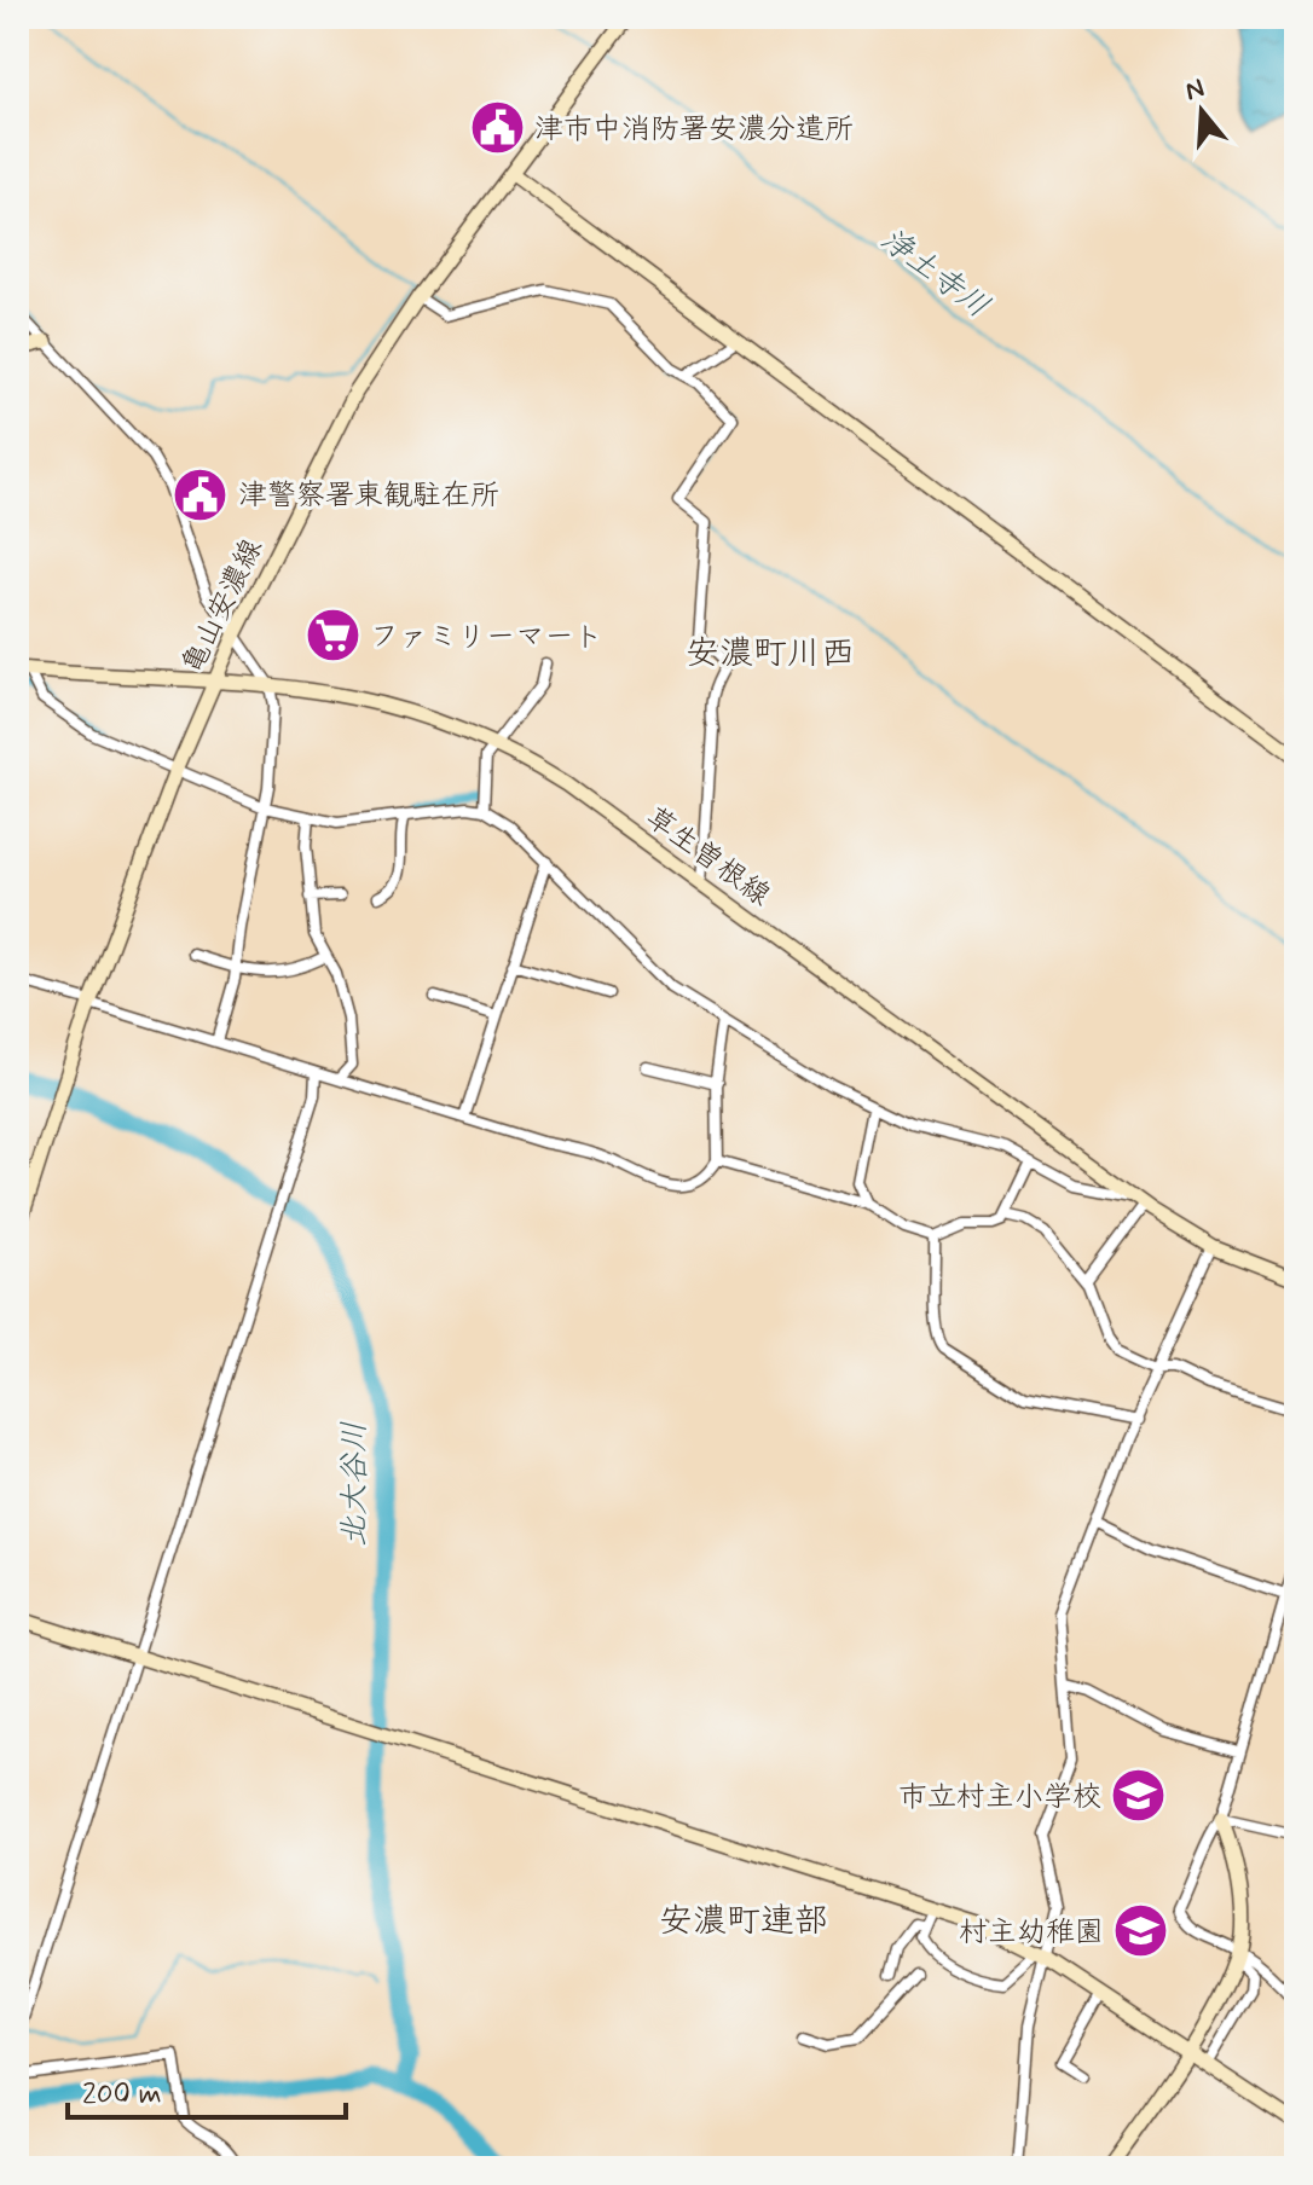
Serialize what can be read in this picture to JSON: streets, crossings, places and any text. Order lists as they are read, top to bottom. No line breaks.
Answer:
{"streets":{"main road":["亀山安濃線","草生曽根線"]},"crossings":[["亀山安濃線","草生曽根線"]],"districts":["安濃町川西","安濃町連部"],"water":["浄土寺川","北大谷川"],"places":{"public building":["津市中消防署安濃分遣所","津警察署東観駐在所"],"supermarket":["ファミリーマート"],"school or university":["市立村主小学校","村主幼稚園"]},"scale_bar":"200 m","north":"top"}
